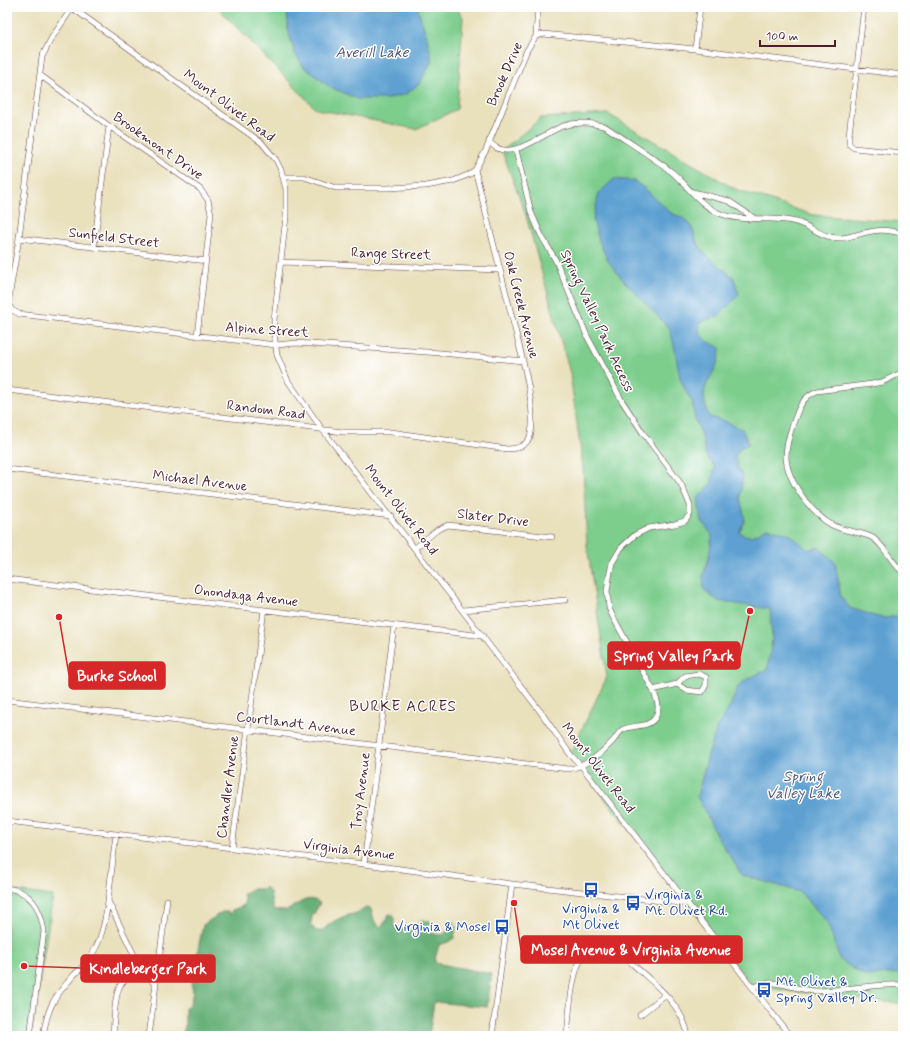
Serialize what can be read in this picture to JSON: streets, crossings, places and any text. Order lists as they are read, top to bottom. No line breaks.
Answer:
{"streets":{"street":["Brook Drive","Mount Olivet Road","Brookmont Drive","Sunfield Street","Range Street","Oak Creek Avenue","Spring Valley Park Access","Alpine Street","Random Road","Michael Avenue","Slater Drive","Onondaga Avenue","Courtlandt Avenue","Chandler Avenue","Troy Avenue","Virginia Avenue"]},"crossings":[["Brook Drive","Oak Creek Avenue"],["Mount Olivet Road","Range Street"],["Mount Olivet Road","Spring Valley Park Access"],["Mount Olivet Road","Alpine Street"],["Mount Olivet Road","Random Road"],["Mount Olivet Road","Michael Avenue"],["Mount Olivet Road","Slater Drive"],["Mount Olivet Road","Onondaga Avenue"],["Mount Olivet Road","Courtlandt Avenue"],["Mount Olivet Road","Virginia Avenue"],["Brookmont Drive","Sunfield Street"],["Brookmont Drive","Alpine Street"],["Sunfield Street","Alpine Street"],["Range Street","Oak Creek Avenue"],["Oak Creek Avenue","Alpine Street"],["Oak Creek Avenue","Random Road"],["Spring Valley Park Access","Courtlandt Avenue"],["Onondaga Avenue","Chandler Avenue"],["Onondaga Avenue","Troy Avenue"],["Courtlandt Avenue","Chandler Avenue"],["Courtlandt Avenue","Troy Avenue"],["Chandler Avenue","Virginia Avenue"],["Troy Avenue","Virginia Avenue"]],"districts":["BURKE ACRES"],"water":["Averill Lake","Spring Valley Lake"],"places":{"other":["Spring Valley Park","Burke School","Mosel Avenue & Virginia Avenue","Kindleberger Park"],"bus stop":["Virginia & Mt Olivet","Virginia & Mt. Olivet Rd.","Virginia & Mosel","Mt. Olivet & Spring Valley Dr."]},"scale_bar":"100 m"}
